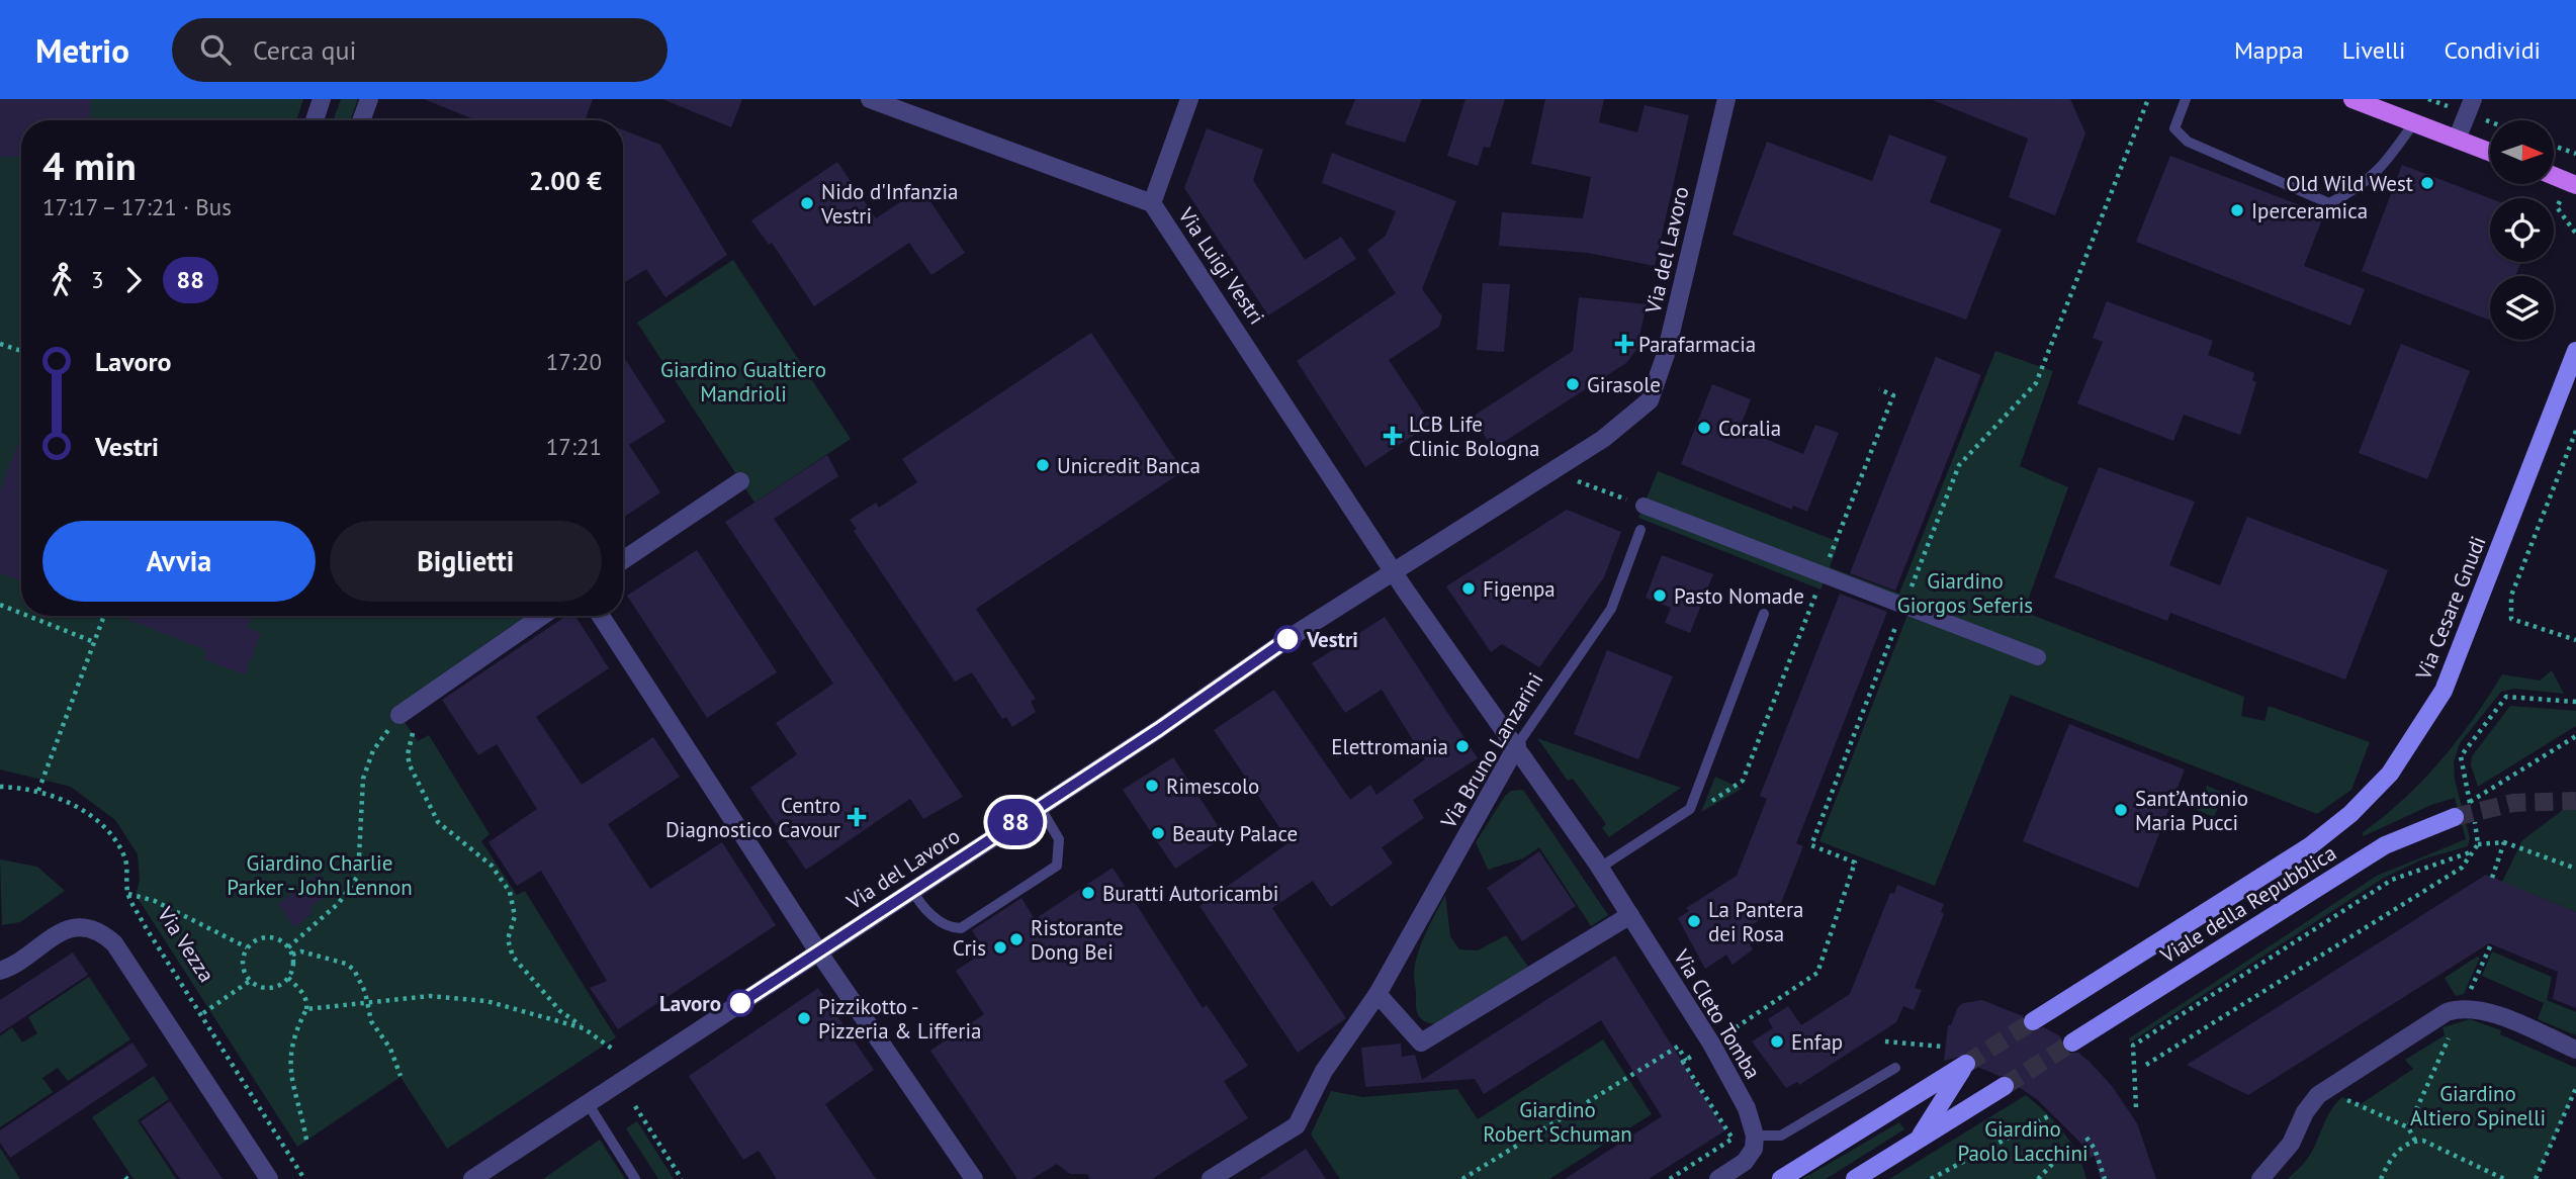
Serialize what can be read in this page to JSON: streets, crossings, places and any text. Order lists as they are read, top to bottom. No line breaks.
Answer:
{"streets":{"main road":["Via Cesare Gnudi","Viale della Repubblica"],"street":["Via del Lavoro","Via Luigi Vestri","Via Bruno Lanzarini","Via Cleto Tomba"],"path":["Via Vezza"]},"crossings":[["Via del Lavoro","Via Luigi Vestri"],["Via Cesare Gnudi","Viale della Repubblica"],["Via Bruno Lanzarini","Via Cleto Tomba"]],"parks":["Giardino Gualtiero Mandrioli","Giardino Giorgos Seferis","Giardino Charlie Parker - John Lennon","Giardino Altiero Spinelli","Giardino Robert Schuman","Giardino Paolo Lacchini"],"places":{"other":["Old Wild West","Nido d'Infanzia Vestri","Iperceramica","Girasole","Coralia","Unicredit Banca","Figenpa","Pasto Nomade","Vestri","Elettromania","Rimescolo","Sant’Antonio Maria Pucci","Beauty Palace","Buratti Autoricambi","La Pantera dei Rosa","Ristorante Dong Bei","Cris","Lavoro","Pizzikotto - Pizzeria & Lifferia","Enfap"],"health":["Parafarmacia","LCB Life Clinic Bologna","Centro Diagnostico Cavour"]},"lines":["bus line 88"],"north":"right","page":{"header":"Metrio","search":"Cerca qui","nav":["Mappa","Livelli","Condividi"],"on_map":"88","heading":["4 min","17:17 – 17:21 · Bus","2.00 €"],"legs":["3","88"],"list":[{"name":"Lavoro","value":"17:20"},{"name":"Vestri","value":"17:21"}],"buttons":["Avvia","Biglietti"]}}
